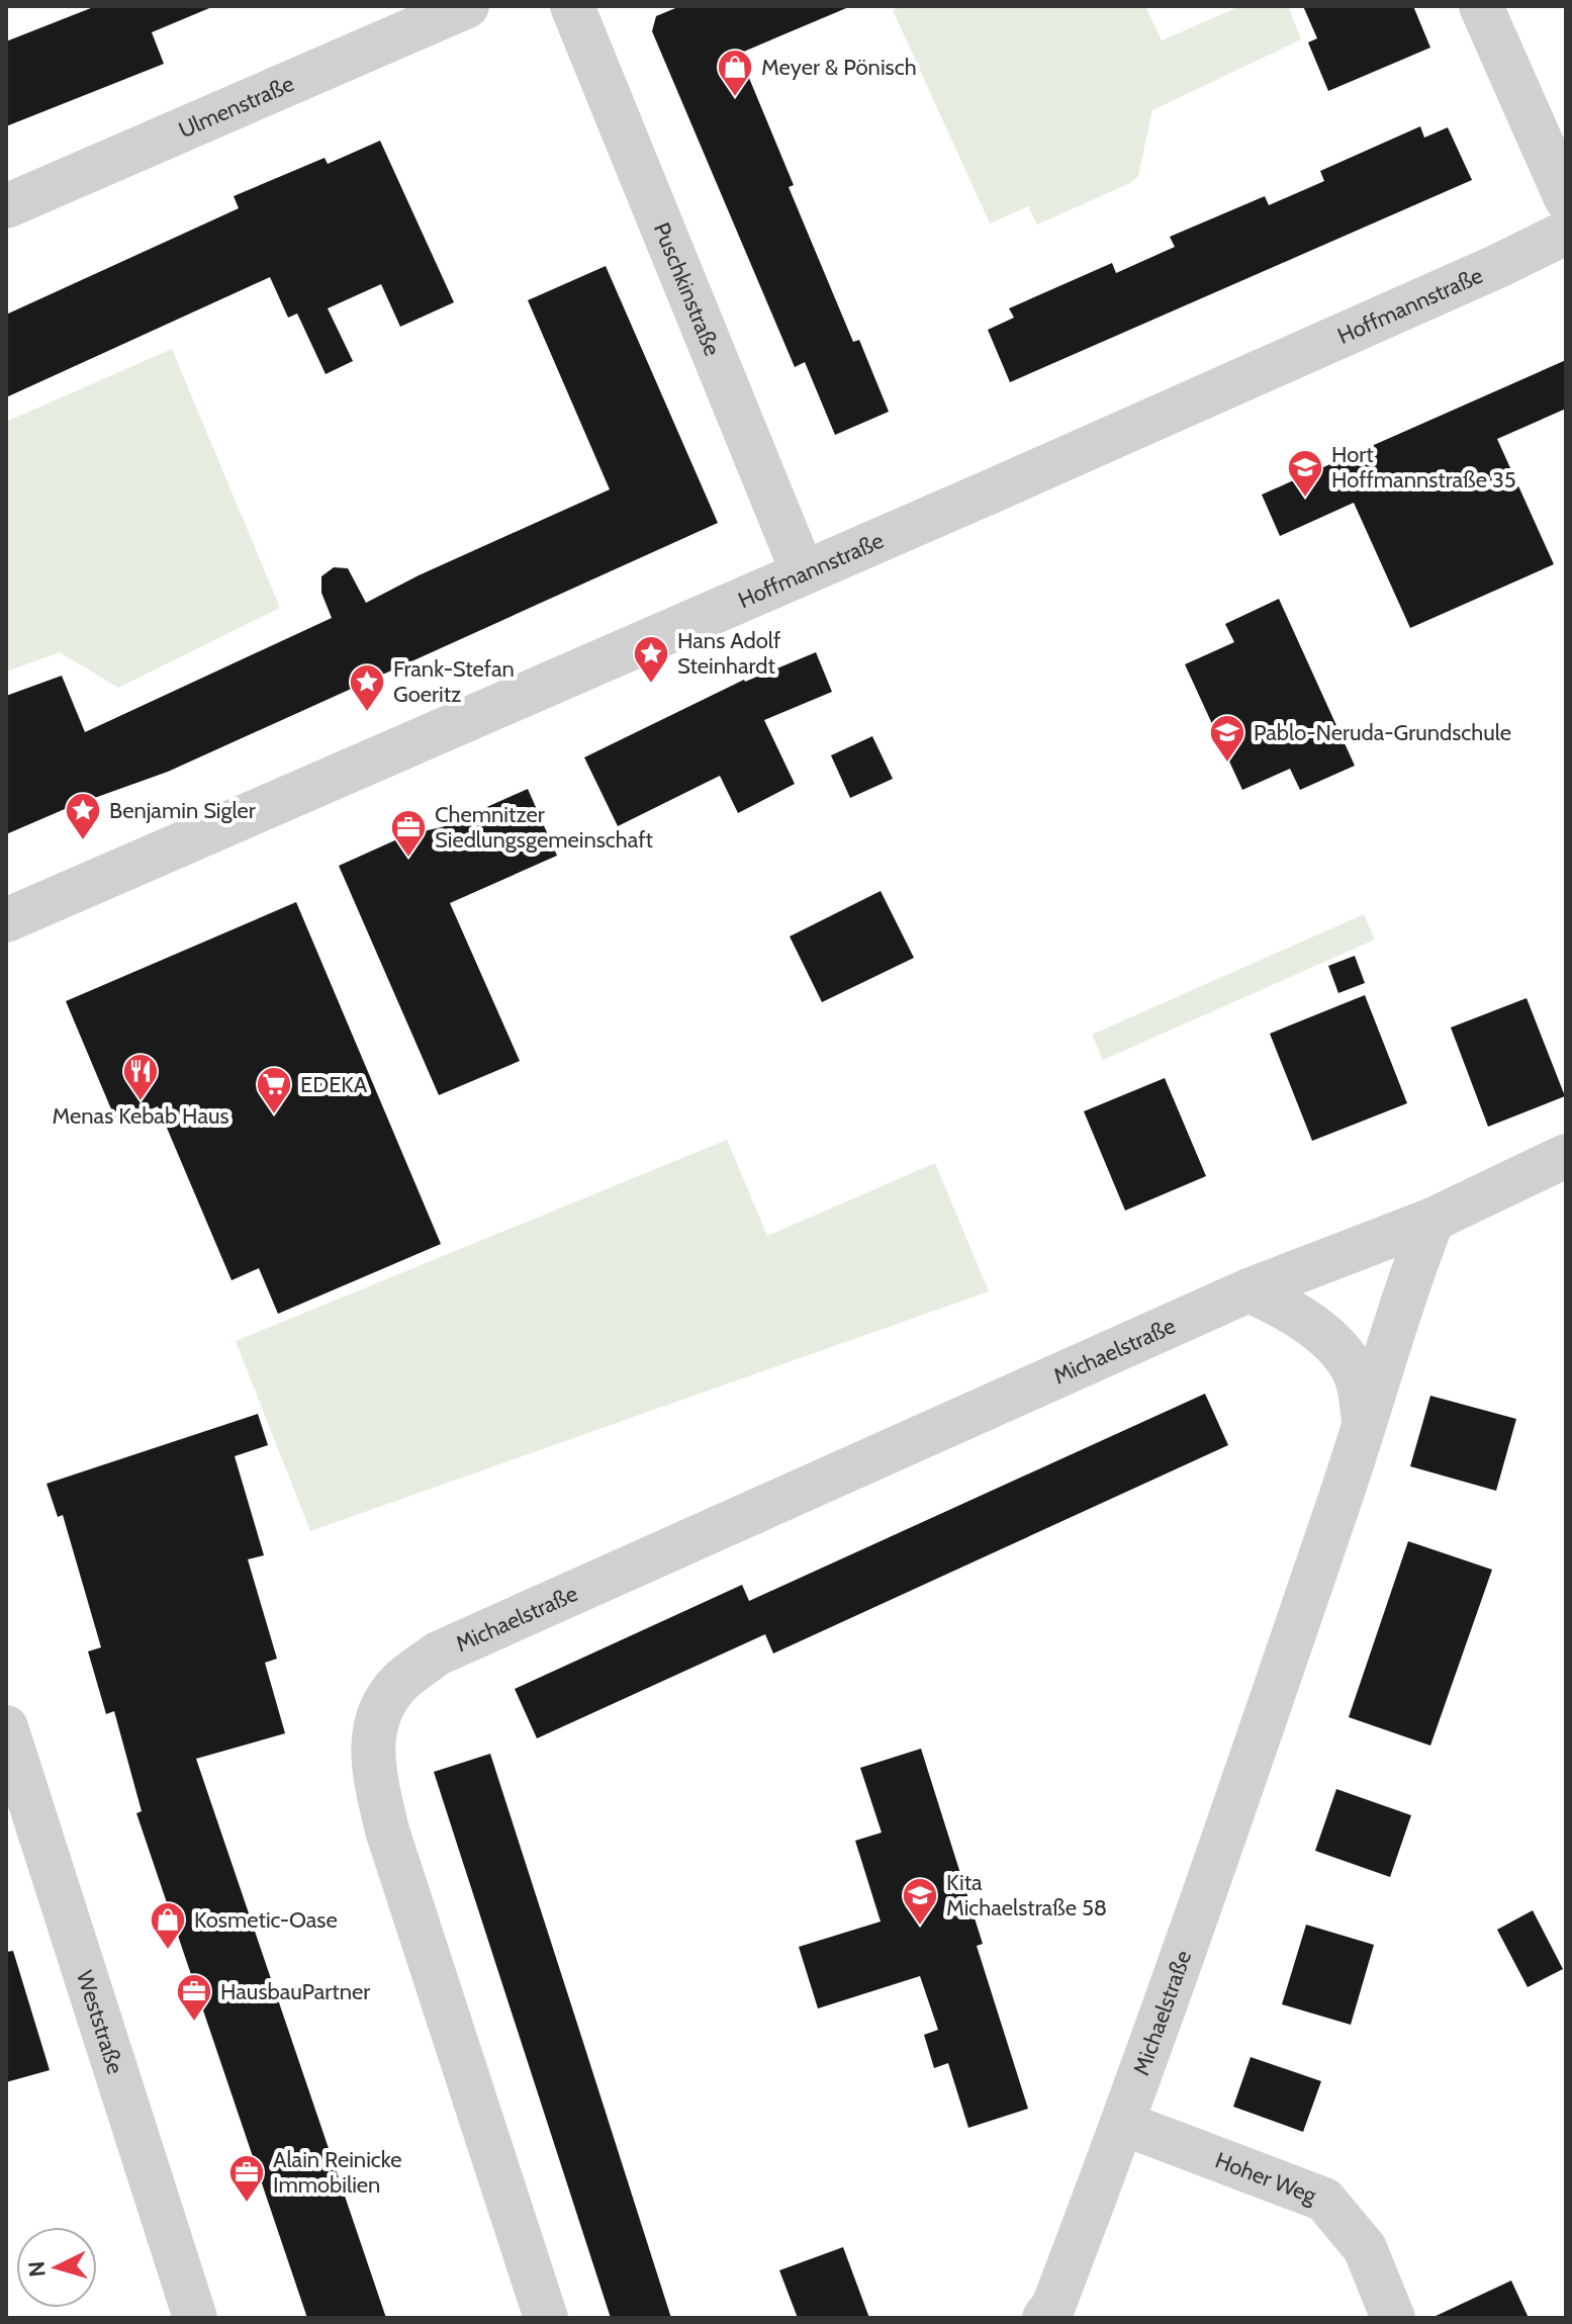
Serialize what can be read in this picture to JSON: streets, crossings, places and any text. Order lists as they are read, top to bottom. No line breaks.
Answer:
{"streets":{"street":["Ulmenstraße","Puschkinstraße","Hoffmannstraße","Michaelstraße","Weststraße","Hoher Weg"]},"crossings":[["Puschkinstraße","Hoffmannstraße"],["Michaelstraße","Hoher Weg"]],"places":{"shop":["Meyer & Pönisch","Kosmetic-Oase"],"school or university":["Hort Hoffmannstraße 35","Pablo-Neruda-Grundschule","Kita Michaelstraße 58"],"place":["Hans Adolf Steinhardt","Frank-Stefan Goeritz","Benjamin Sigler"],"office":["Chemnitzer Siedlungsgemeinschaft","HausbauPartner","Alain Reinicke Immobilien"],"restaurant":["Menas Kebab Haus"],"supermarket":["EDEKA"]},"north":"left"}
